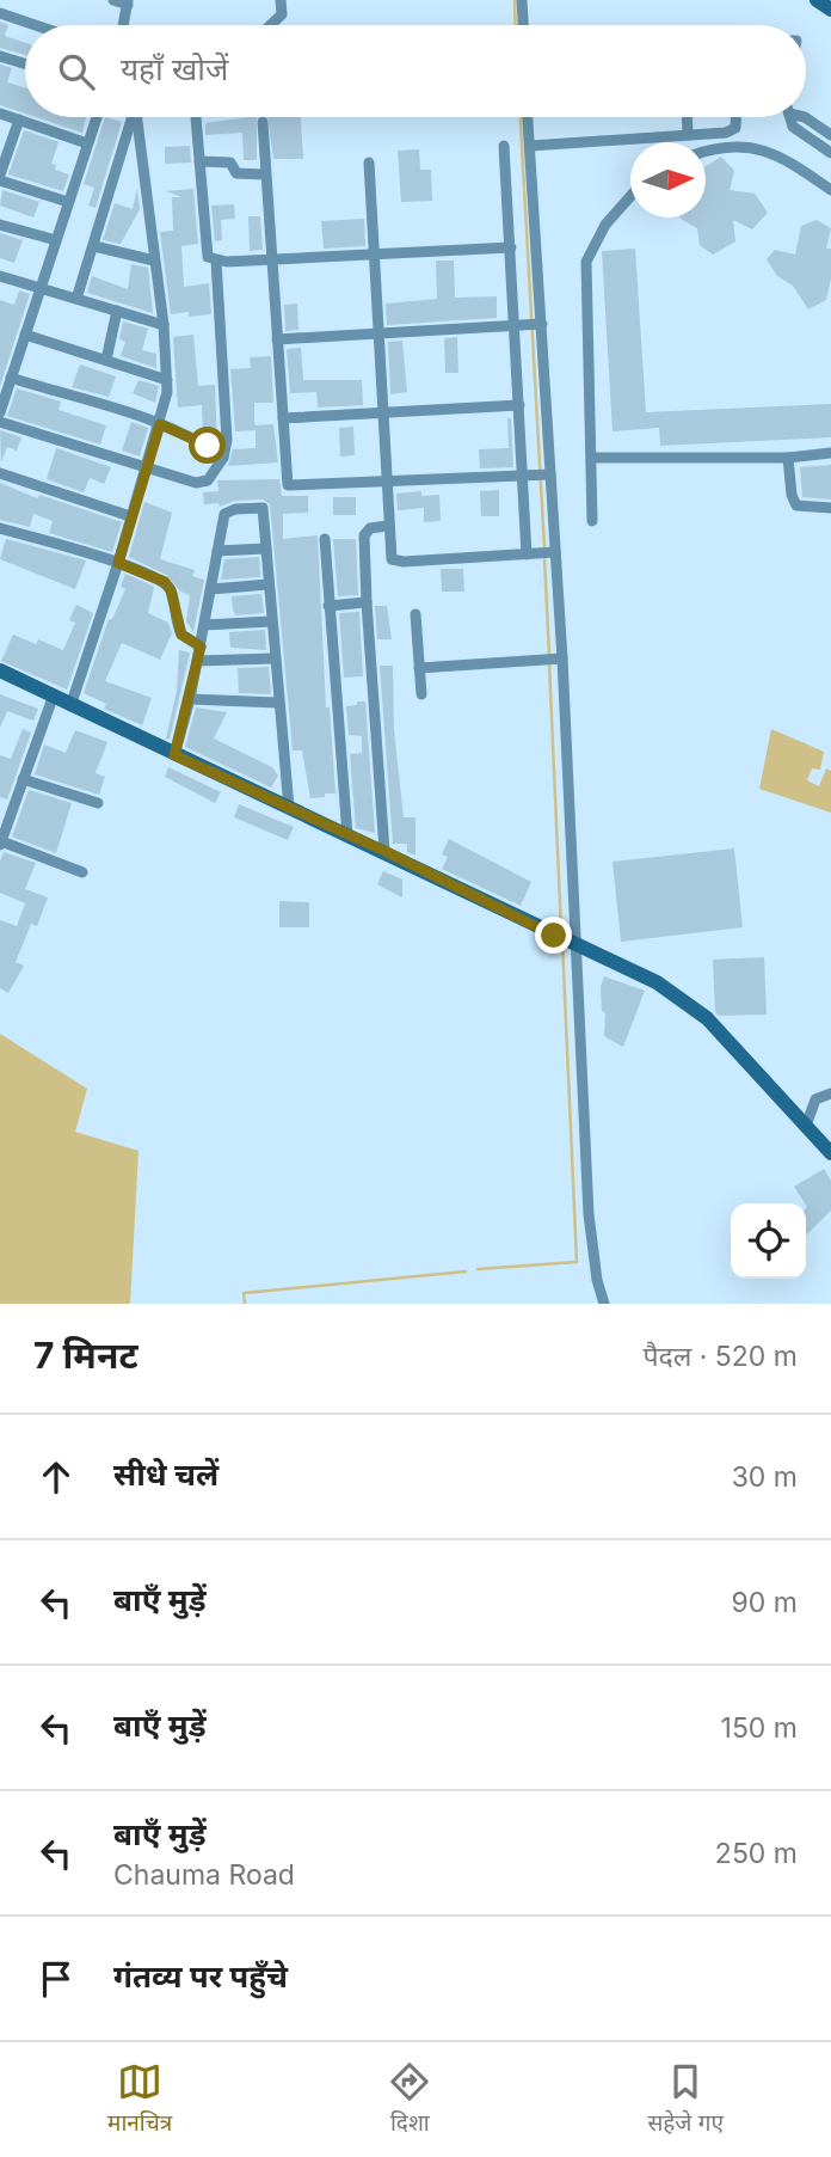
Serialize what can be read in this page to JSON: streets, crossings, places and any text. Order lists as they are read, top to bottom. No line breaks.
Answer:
{"north":"right","page":{"search":"यहाँ खोजें","heading":["7 मिनट","पैदल · 520 m"],"list":[["सीधे चलें","30 m"],["बाएँ मुड़ें","90 m"],["बाएँ मुड़ें","150 m"],["बाएँ मुड़ें","Chauma Road","250 m"],"गंतव्य पर पहुँचे"],"nav":["मानचित्र","दिशा","सहेजे गए"]}}
